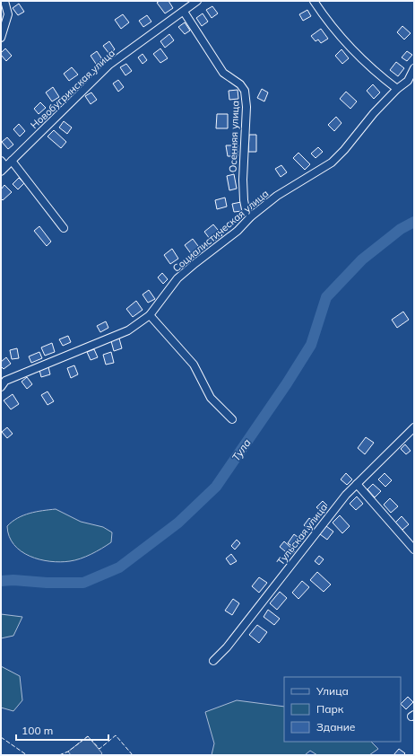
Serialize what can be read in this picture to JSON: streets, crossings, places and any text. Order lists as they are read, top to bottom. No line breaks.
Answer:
{"streets":{"street":["Новобугринская улица","Осенняя улица","Социалистическая улица","Тульская улица"]},"crossings":[["Новобугринская улица","Осенняя улица"],["Осенняя улица","Социалистическая улица"]],"water":["Тула"],"legend":["Улица","Парк","Здание"],"scale_bar":"100 m"}
